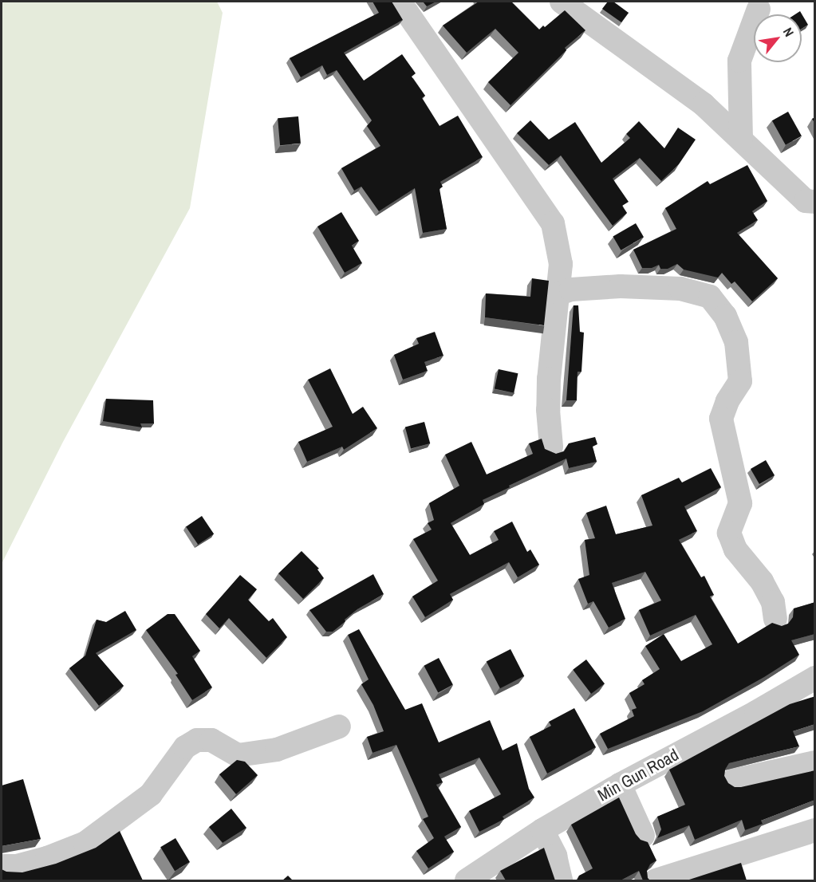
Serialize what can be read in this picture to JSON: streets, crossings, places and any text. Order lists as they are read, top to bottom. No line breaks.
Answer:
{"streets":{"street":["Min Gun Road"]},"north":"top right"}
